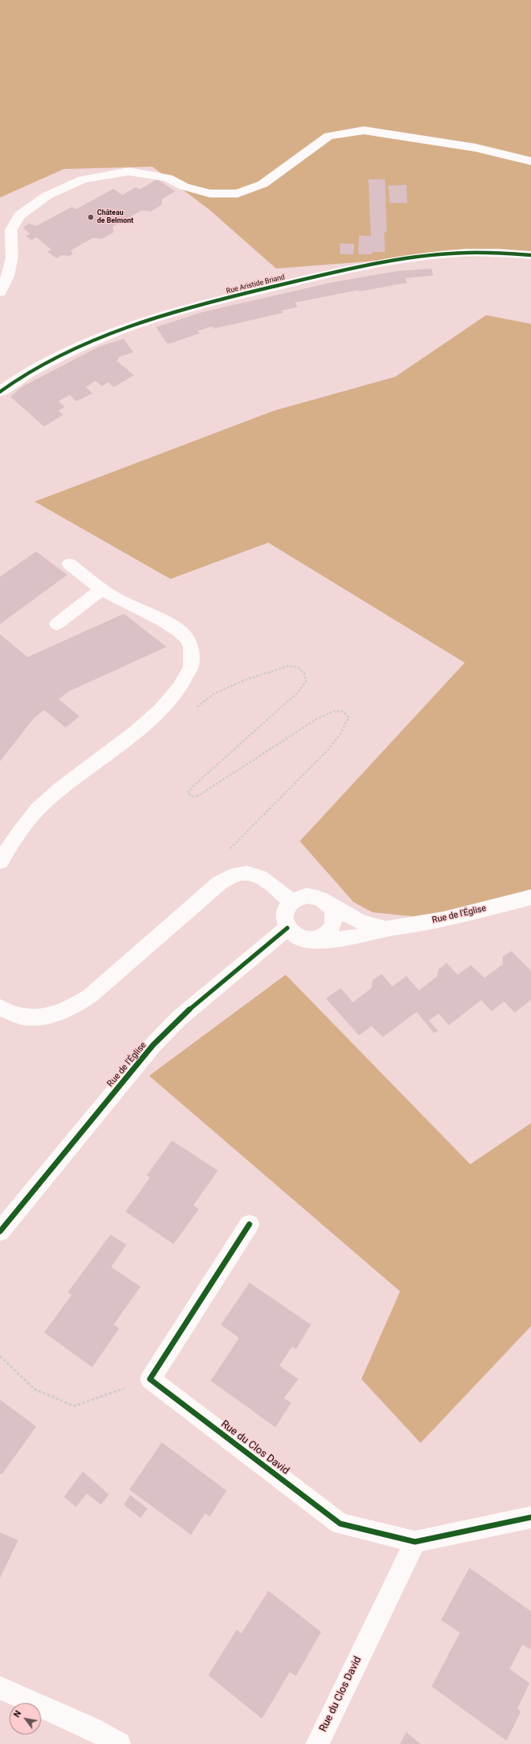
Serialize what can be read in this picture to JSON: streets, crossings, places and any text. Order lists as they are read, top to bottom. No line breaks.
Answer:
{"streets":{"street":["Rue Aristide Briand","Rue de l'Église","Rue du Clos David"]},"places":["Château de Belmont"],"north":"top left"}
